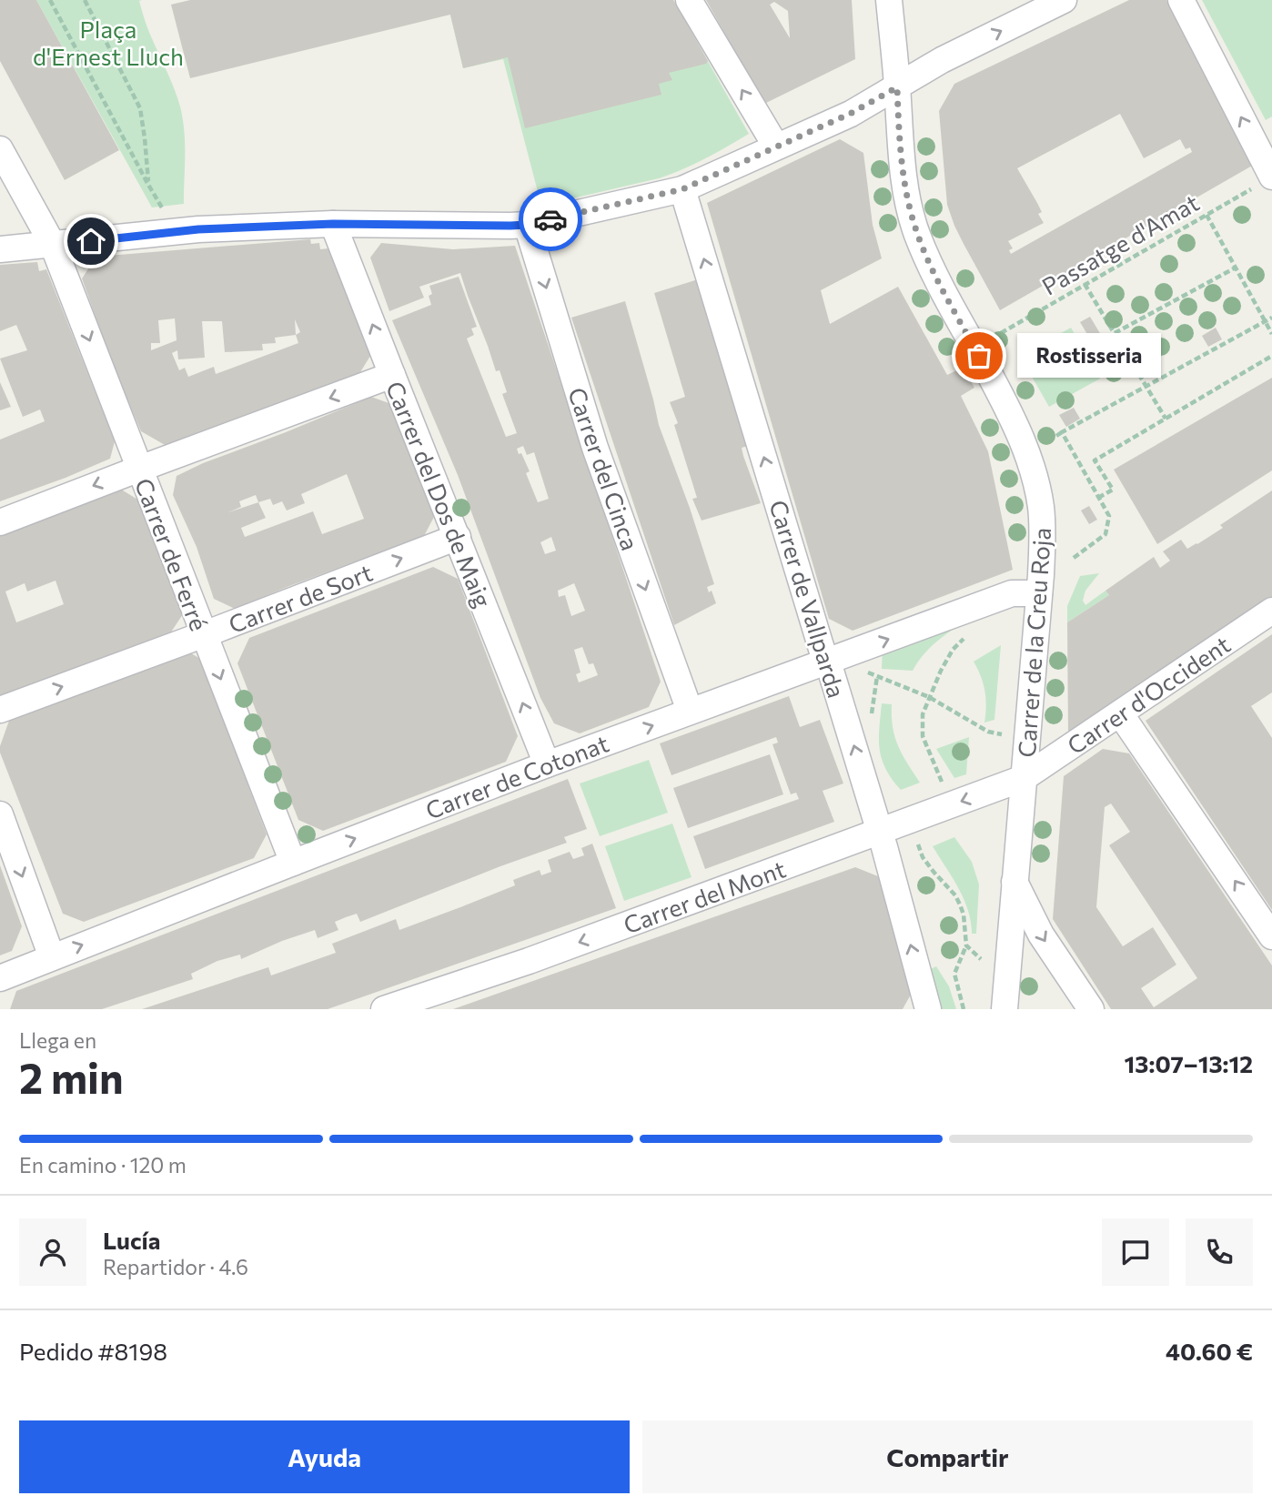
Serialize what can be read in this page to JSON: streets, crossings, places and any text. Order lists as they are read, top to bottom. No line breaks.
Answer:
{"streets":{"street":["Carrer del Cinca","Carrer del Dos de Maig","Carrer de Ferré","Carrer de Sort","Carrer de Vallparda","Carrer de la Creu Roja","Carrer d'Occident","Carrer de Cotonat","Carrer del Mont"],"path":["Passatge d'Amat"]},"crossings":[["Carrer del Cinca","Carrer de Cotonat"],["Carrer del Dos de Maig","Carrer de Sort"],["Carrer del Dos de Maig","Carrer de Cotonat"],["Carrer de Ferré","Carrer de Sort"],["Carrer de Ferré","Carrer de Cotonat"],["Carrer de Vallparda","Carrer de Cotonat"],["Carrer de Vallparda","Carrer del Mont"],["Carrer de la Creu Roja","Carrer d'Occident"],["Carrer de la Creu Roja","Carrer de Cotonat"],["Carrer de la Creu Roja","Carrer del Mont"],["Carrer d'Occident","Carrer del Mont"]],"one_way":["Carrer del Cinca","Carrer del Dos de Maig","Carrer de Ferré","Carrer de Vallparda","Carrer de Cotonat","Carrer del Mont"],"parks":["Plaça d'Ernest Lluch"],"places":["Rostisseria"],"page":{"bubble":"Rostisseria","heading":["2 min","Llega en","13:07–13:12"],"panel":["Lucía","Repartidor · 4.6","Pedido #8198","40.60 €"],"bar":"En camino · 120 m","buttons":["Ayuda","Compartir"]}}
